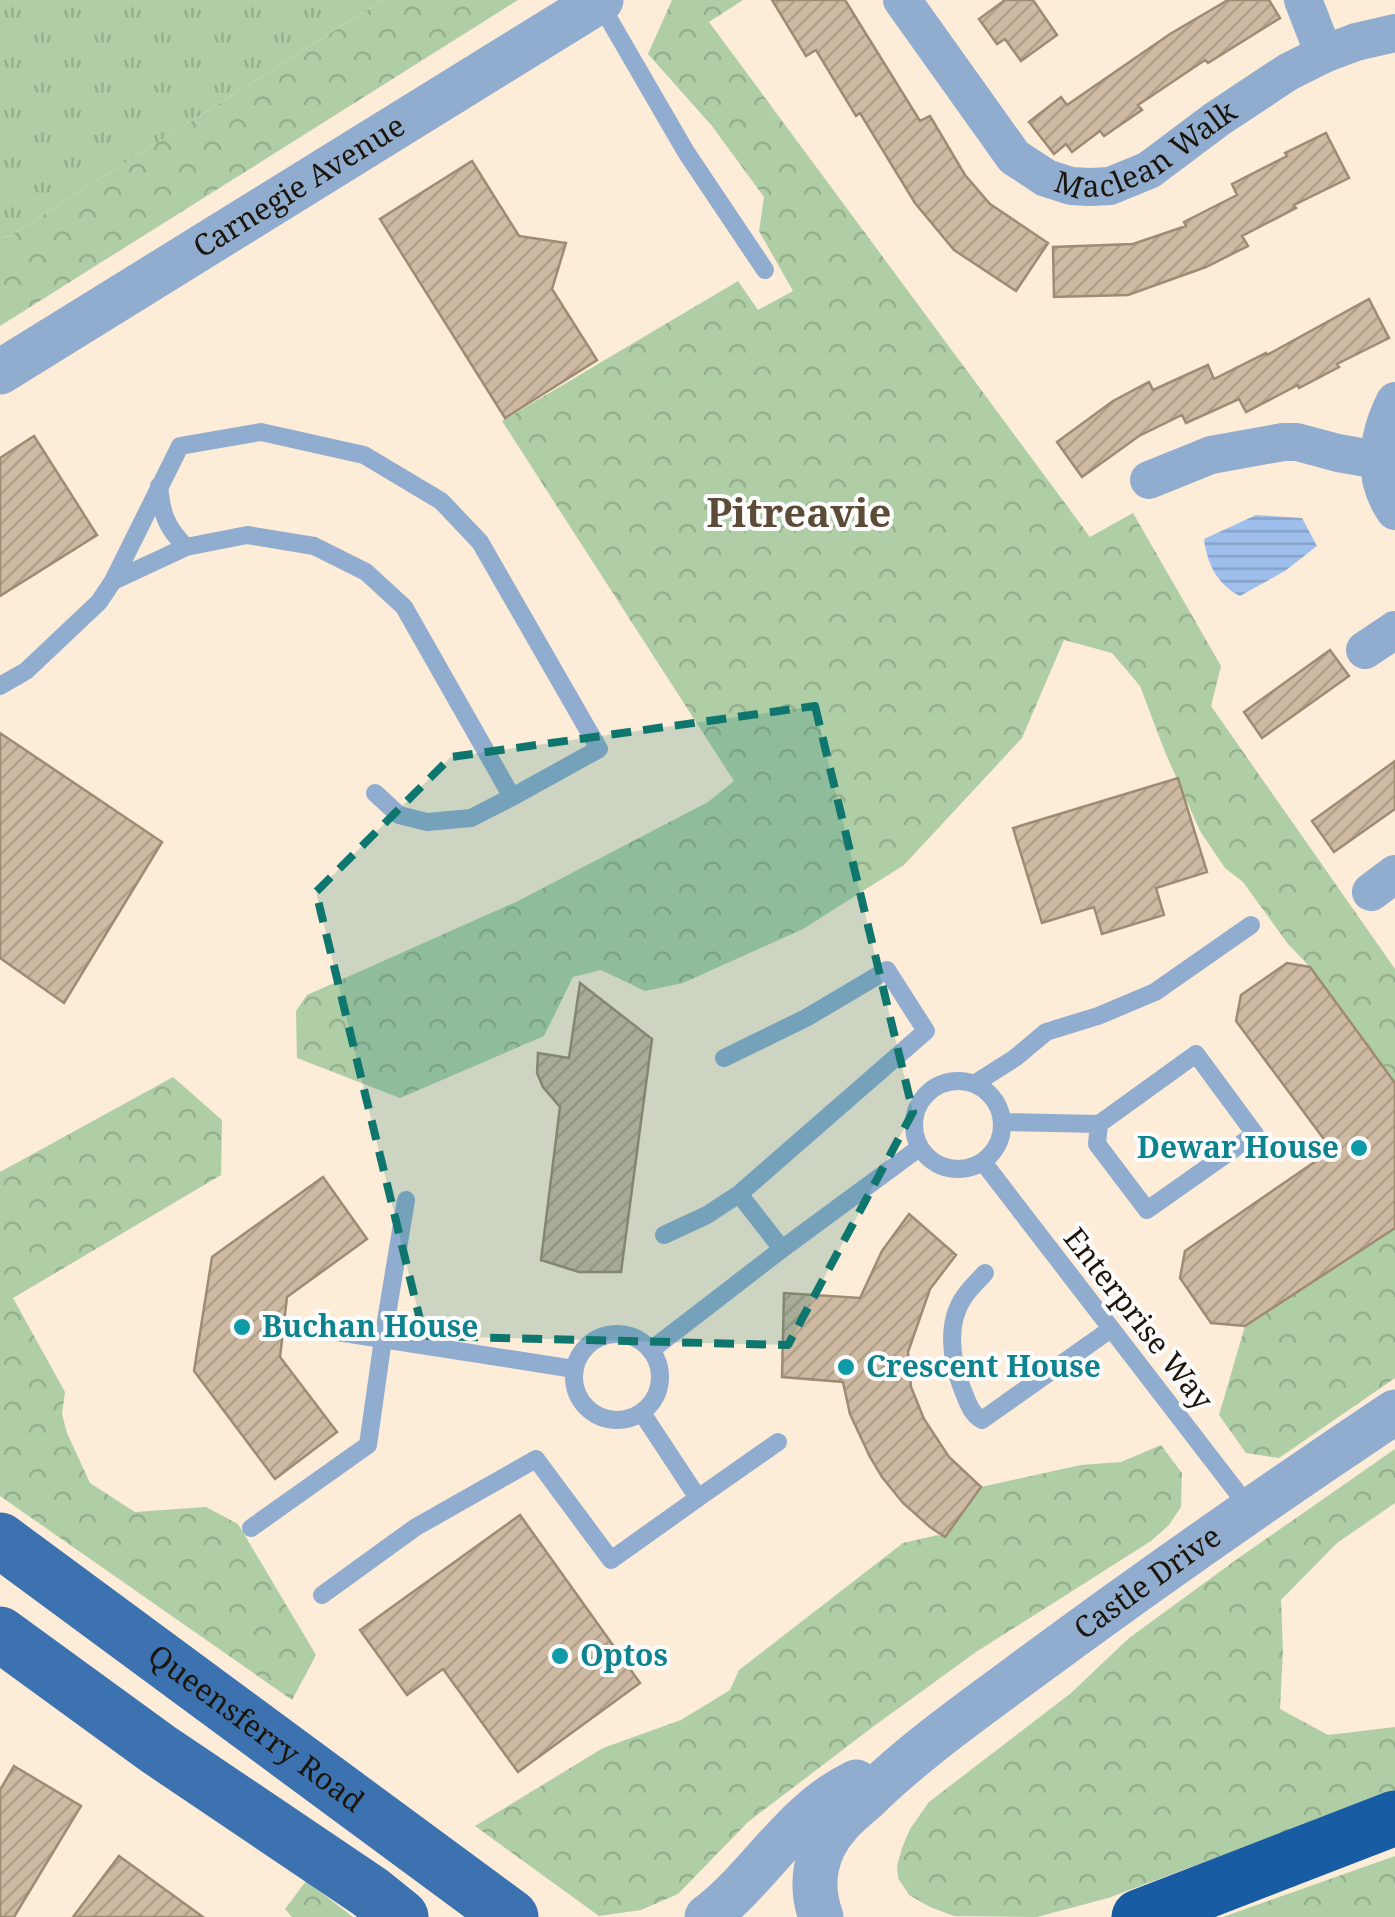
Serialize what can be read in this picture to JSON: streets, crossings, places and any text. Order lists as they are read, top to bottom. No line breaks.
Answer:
{"streets":{"main road":["Queensferry Road"],"street":["Maclean Walk","Carnegie Avenue","Castle Drive"],"lane":["Enterprise Way"]},"crossings":[["Enterprise Way","Castle Drive"]],"districts":["Pitreavie"],"places":["Dewar House","Buchan House","Crescent House","Optos"]}
